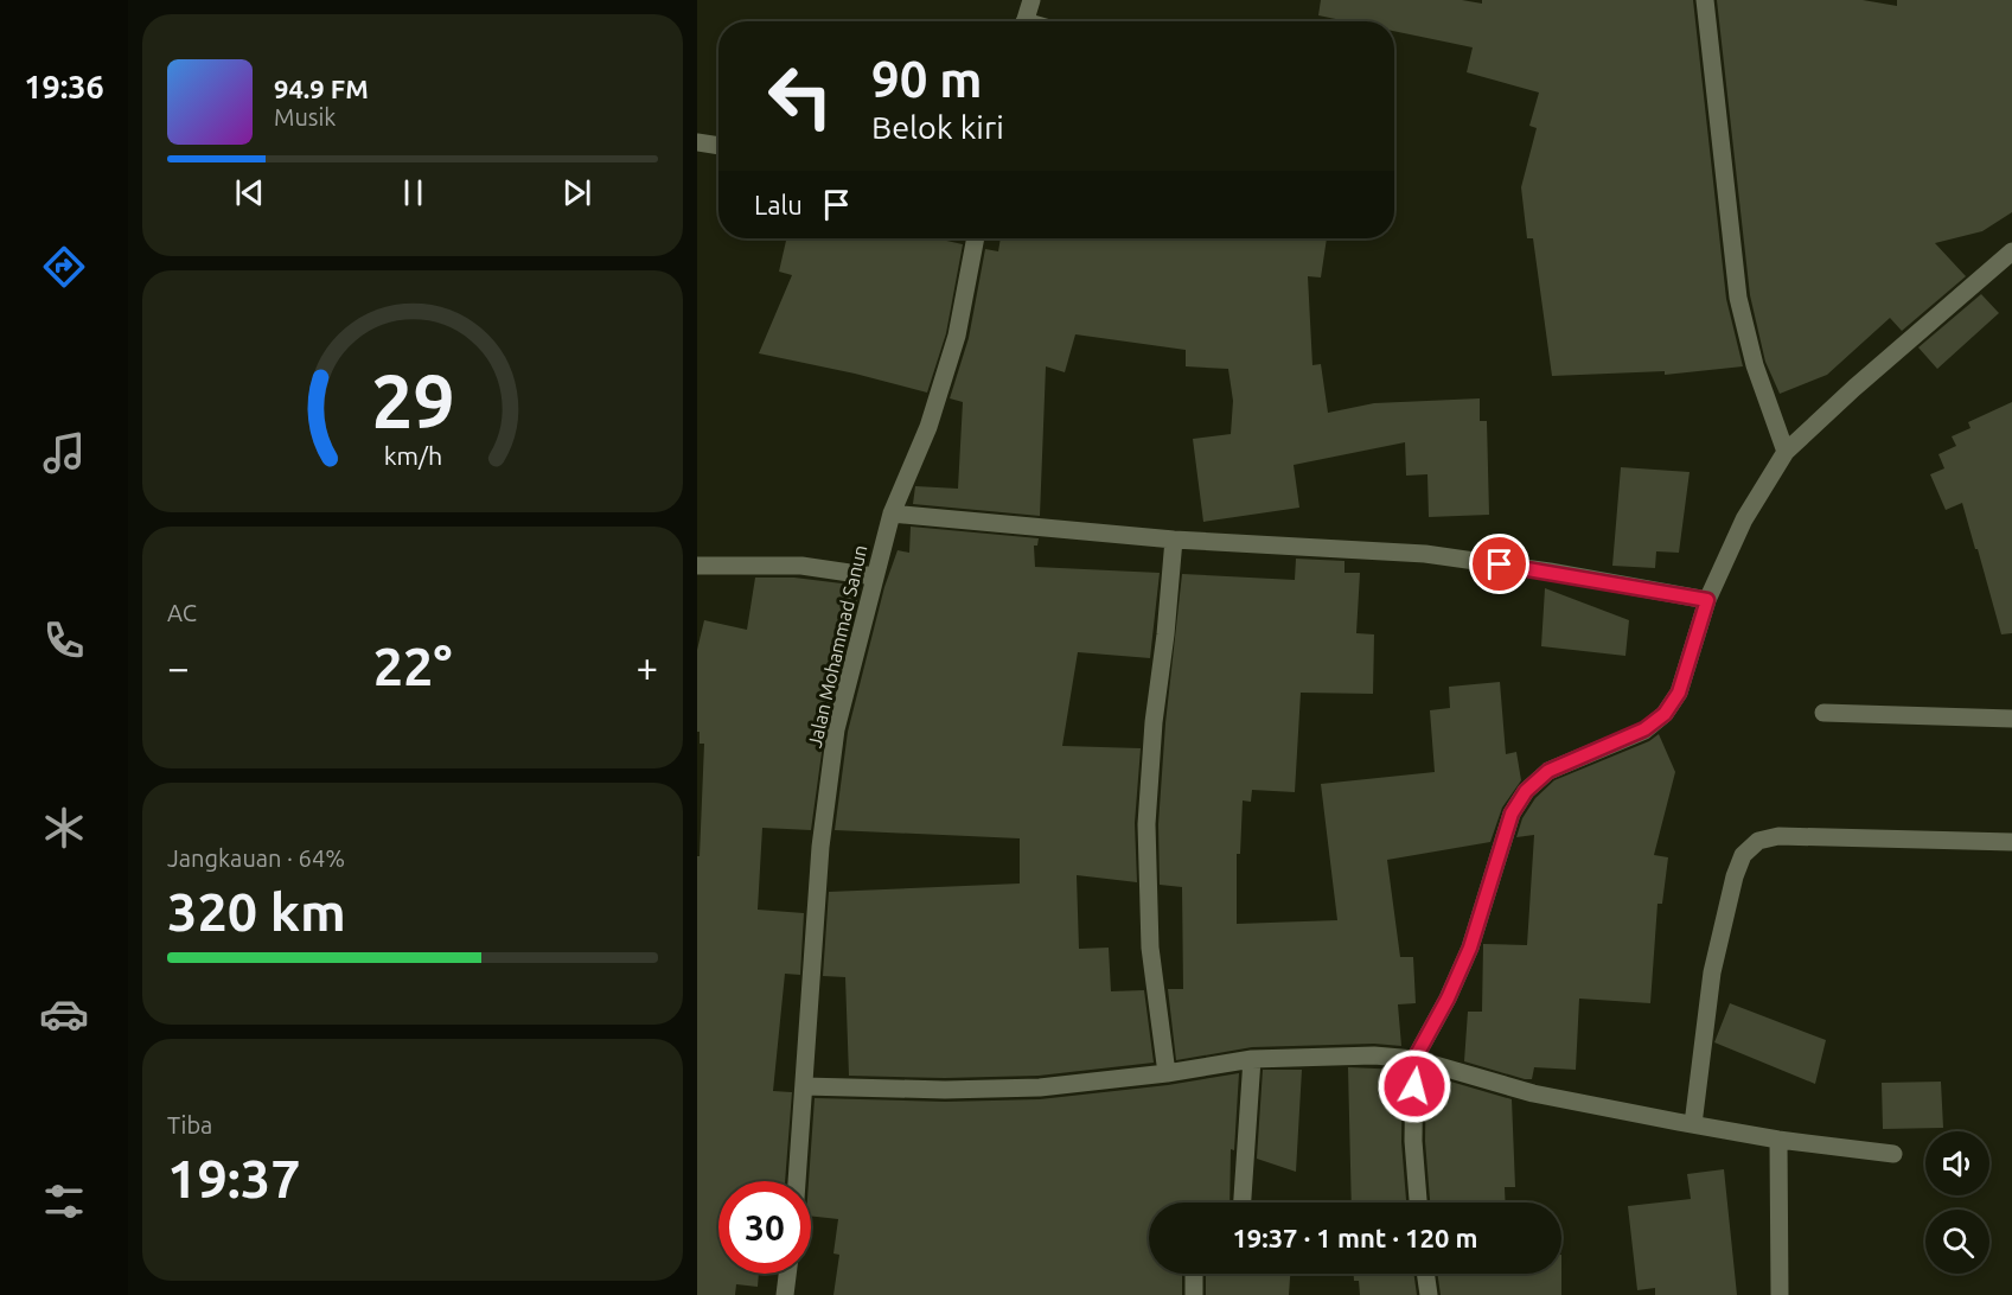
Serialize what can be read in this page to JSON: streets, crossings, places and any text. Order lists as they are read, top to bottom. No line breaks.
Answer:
{"streets":{"street":["Jalan Mohammad Sanun"]},"page":{"tabs":"19:36","turn":["90 m","Belok kiri"],"song":["94.9 FM","Musik"],"then":"Lalu","tile":["AC",["Jangkauan · 64%","320 km"],["Tiba","19:37"]],"heat":["−","22°","+"],"limit":"30","trip":"19:37 · 1 mnt · 120 m","gauge":["29","km/h"]}}
